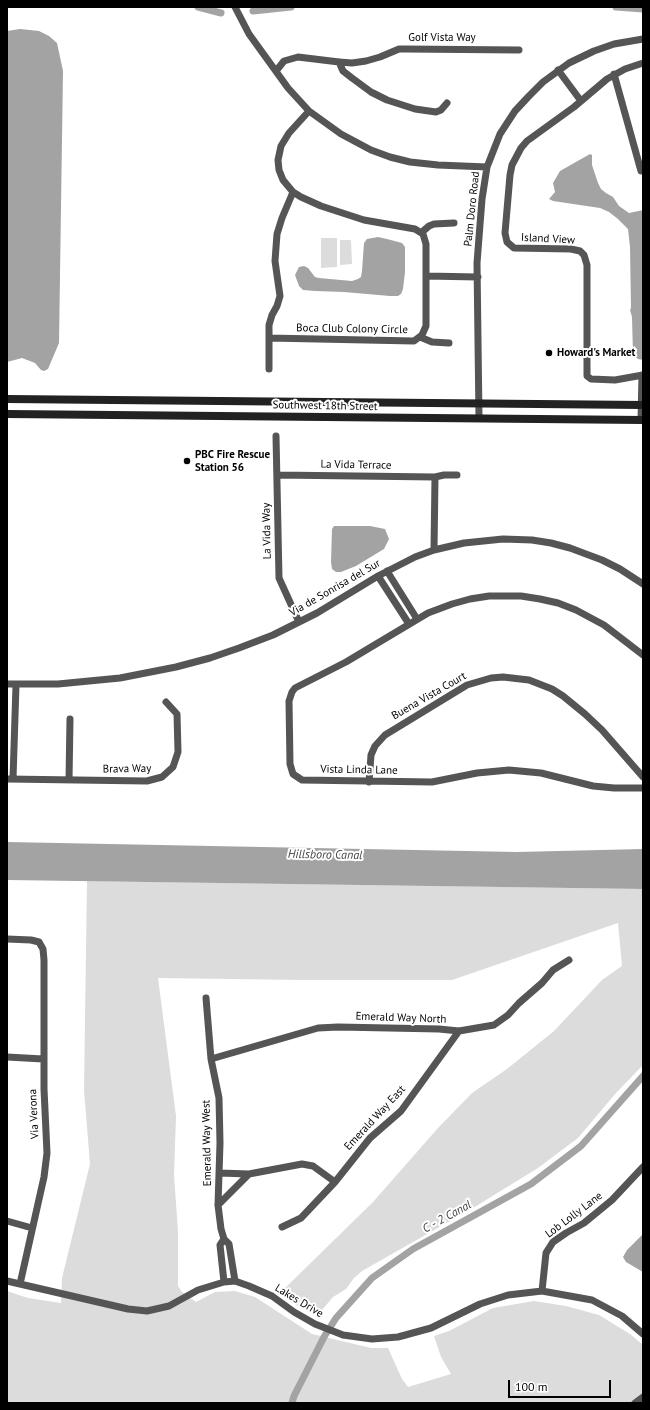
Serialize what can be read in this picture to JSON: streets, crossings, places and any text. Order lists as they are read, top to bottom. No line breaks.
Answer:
{"streets":{"main road":["Southwest 18th Street"],"street":["Golf Vista Way","Palm Doro Road","Island View","Boca Club Colony Circle","La Vida Terrace","La Vida Way","Via de Sonrisa del Sur","Buena Vista Court","Brava Way","Vista Linda Lane","Emerald Way North","Via Verona","Emerald Way East","Emerald Way West","Lob Lolly Lane","Lakes Drive"]},"crossings":[["Palm Doro Road","Southwest 18th Street"],["Island View","Southwest 18th Street"],["La Vida Terrace","La Vida Way"],["La Vida Way","Via de Sonrisa del Sur"],["Buena Vista Court","Vista Linda Lane"],["Emerald Way North","Emerald Way East"],["Emerald Way North","Emerald Way West"],["Via Verona","Lakes Drive"],["Emerald Way West","Lakes Drive"],["Lob Lolly Lane","Lakes Drive"]],"water":["Hillsboro Canal","C - 2 Canal"],"places":["Howard's Market","PBC Fire Rescue Station 56"],"scale_bar":"100 m"}
